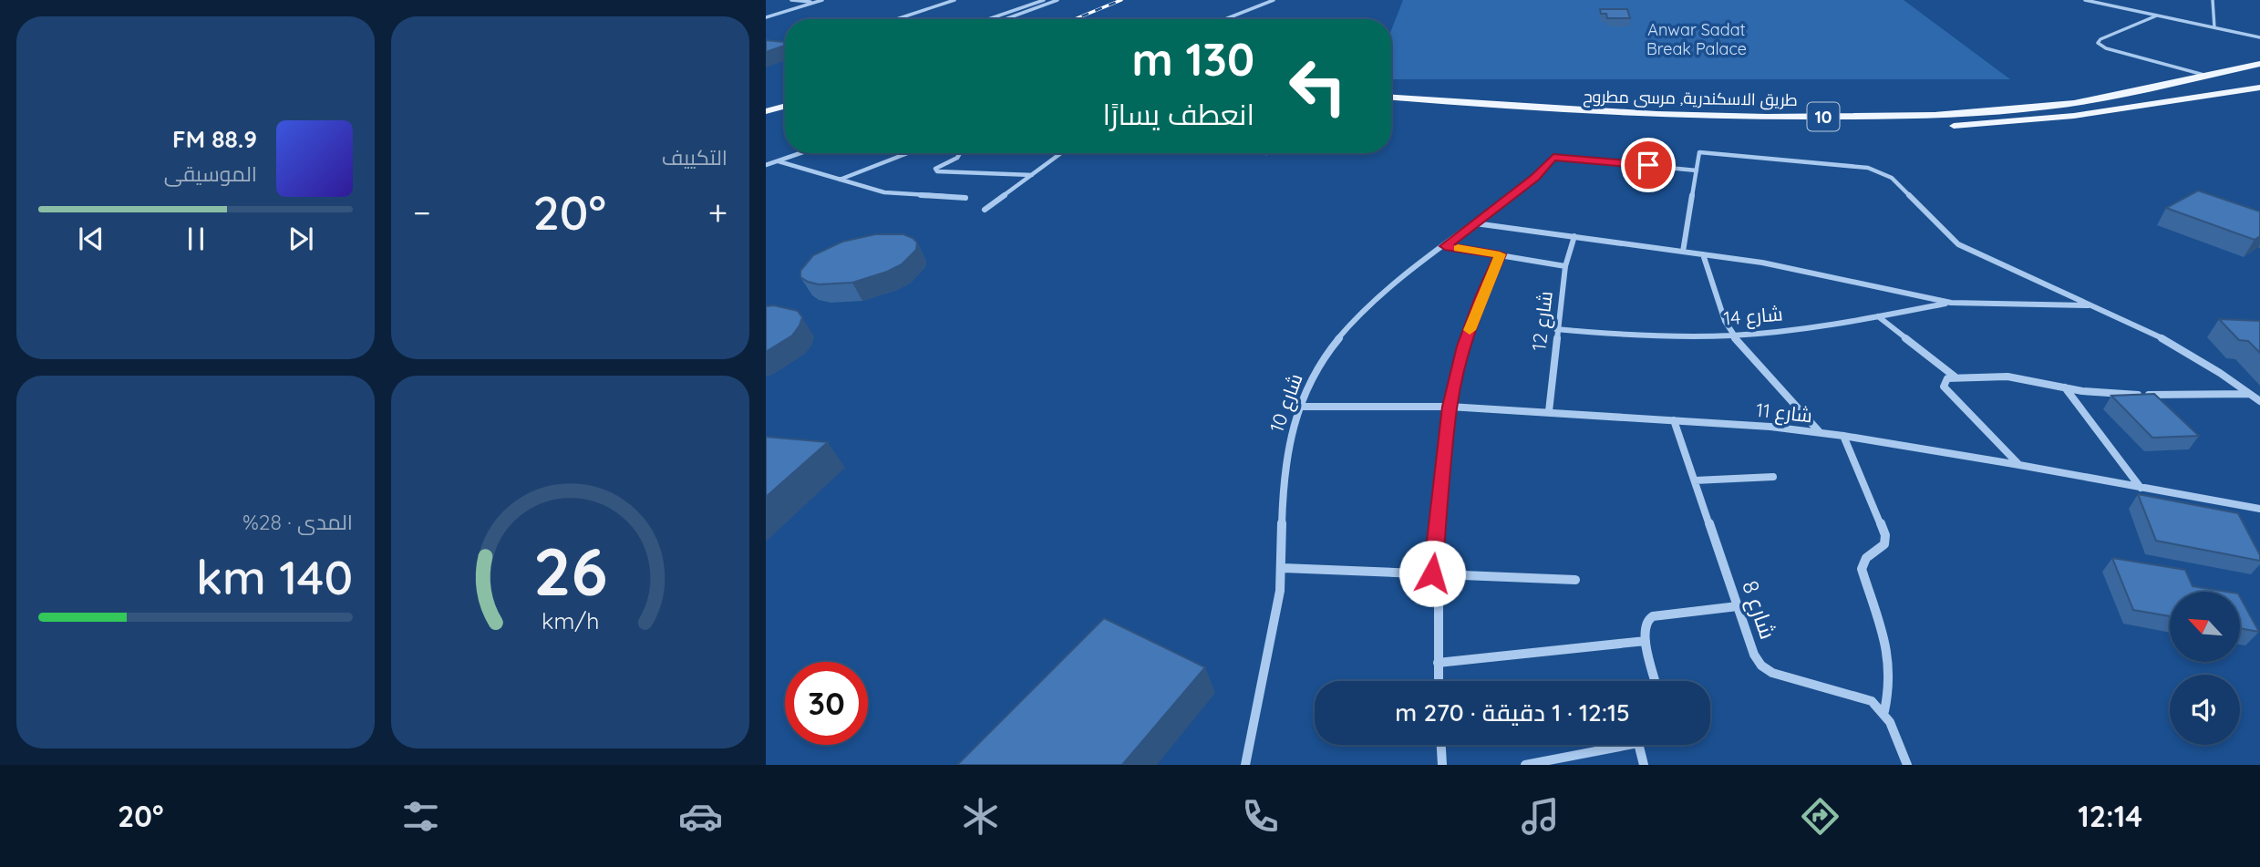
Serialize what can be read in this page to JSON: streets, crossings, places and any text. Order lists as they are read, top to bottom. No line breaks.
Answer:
{"streets":{"main road":["طريق الاسكندرية, مرسى مطروح","10"],"street":["شارع 14","شارع 12","شارع 10","شارع 11","شارع 8"]},"crossings":[["شارع 14","شارع 12"],["شارع 12","شارع 11"],["شارع 10","شارع 11"],["شارع 11","شارع 8"]],"parks":["Anwar Sadat Break Palace"],"north":"top left","page":{"tile":["التكييف",["المدى · 28%","140 km"]],"turn":["130 m","انعطف يسارًا"],"song":["88.9 FM","الموسيقى"],"heat":["−","20°","+"],"limit":"30","trip":"12:15 · 1 دقيقة · 270 m","tabs":["12:14","20°"],"gauge":["26","km/h"]}}
